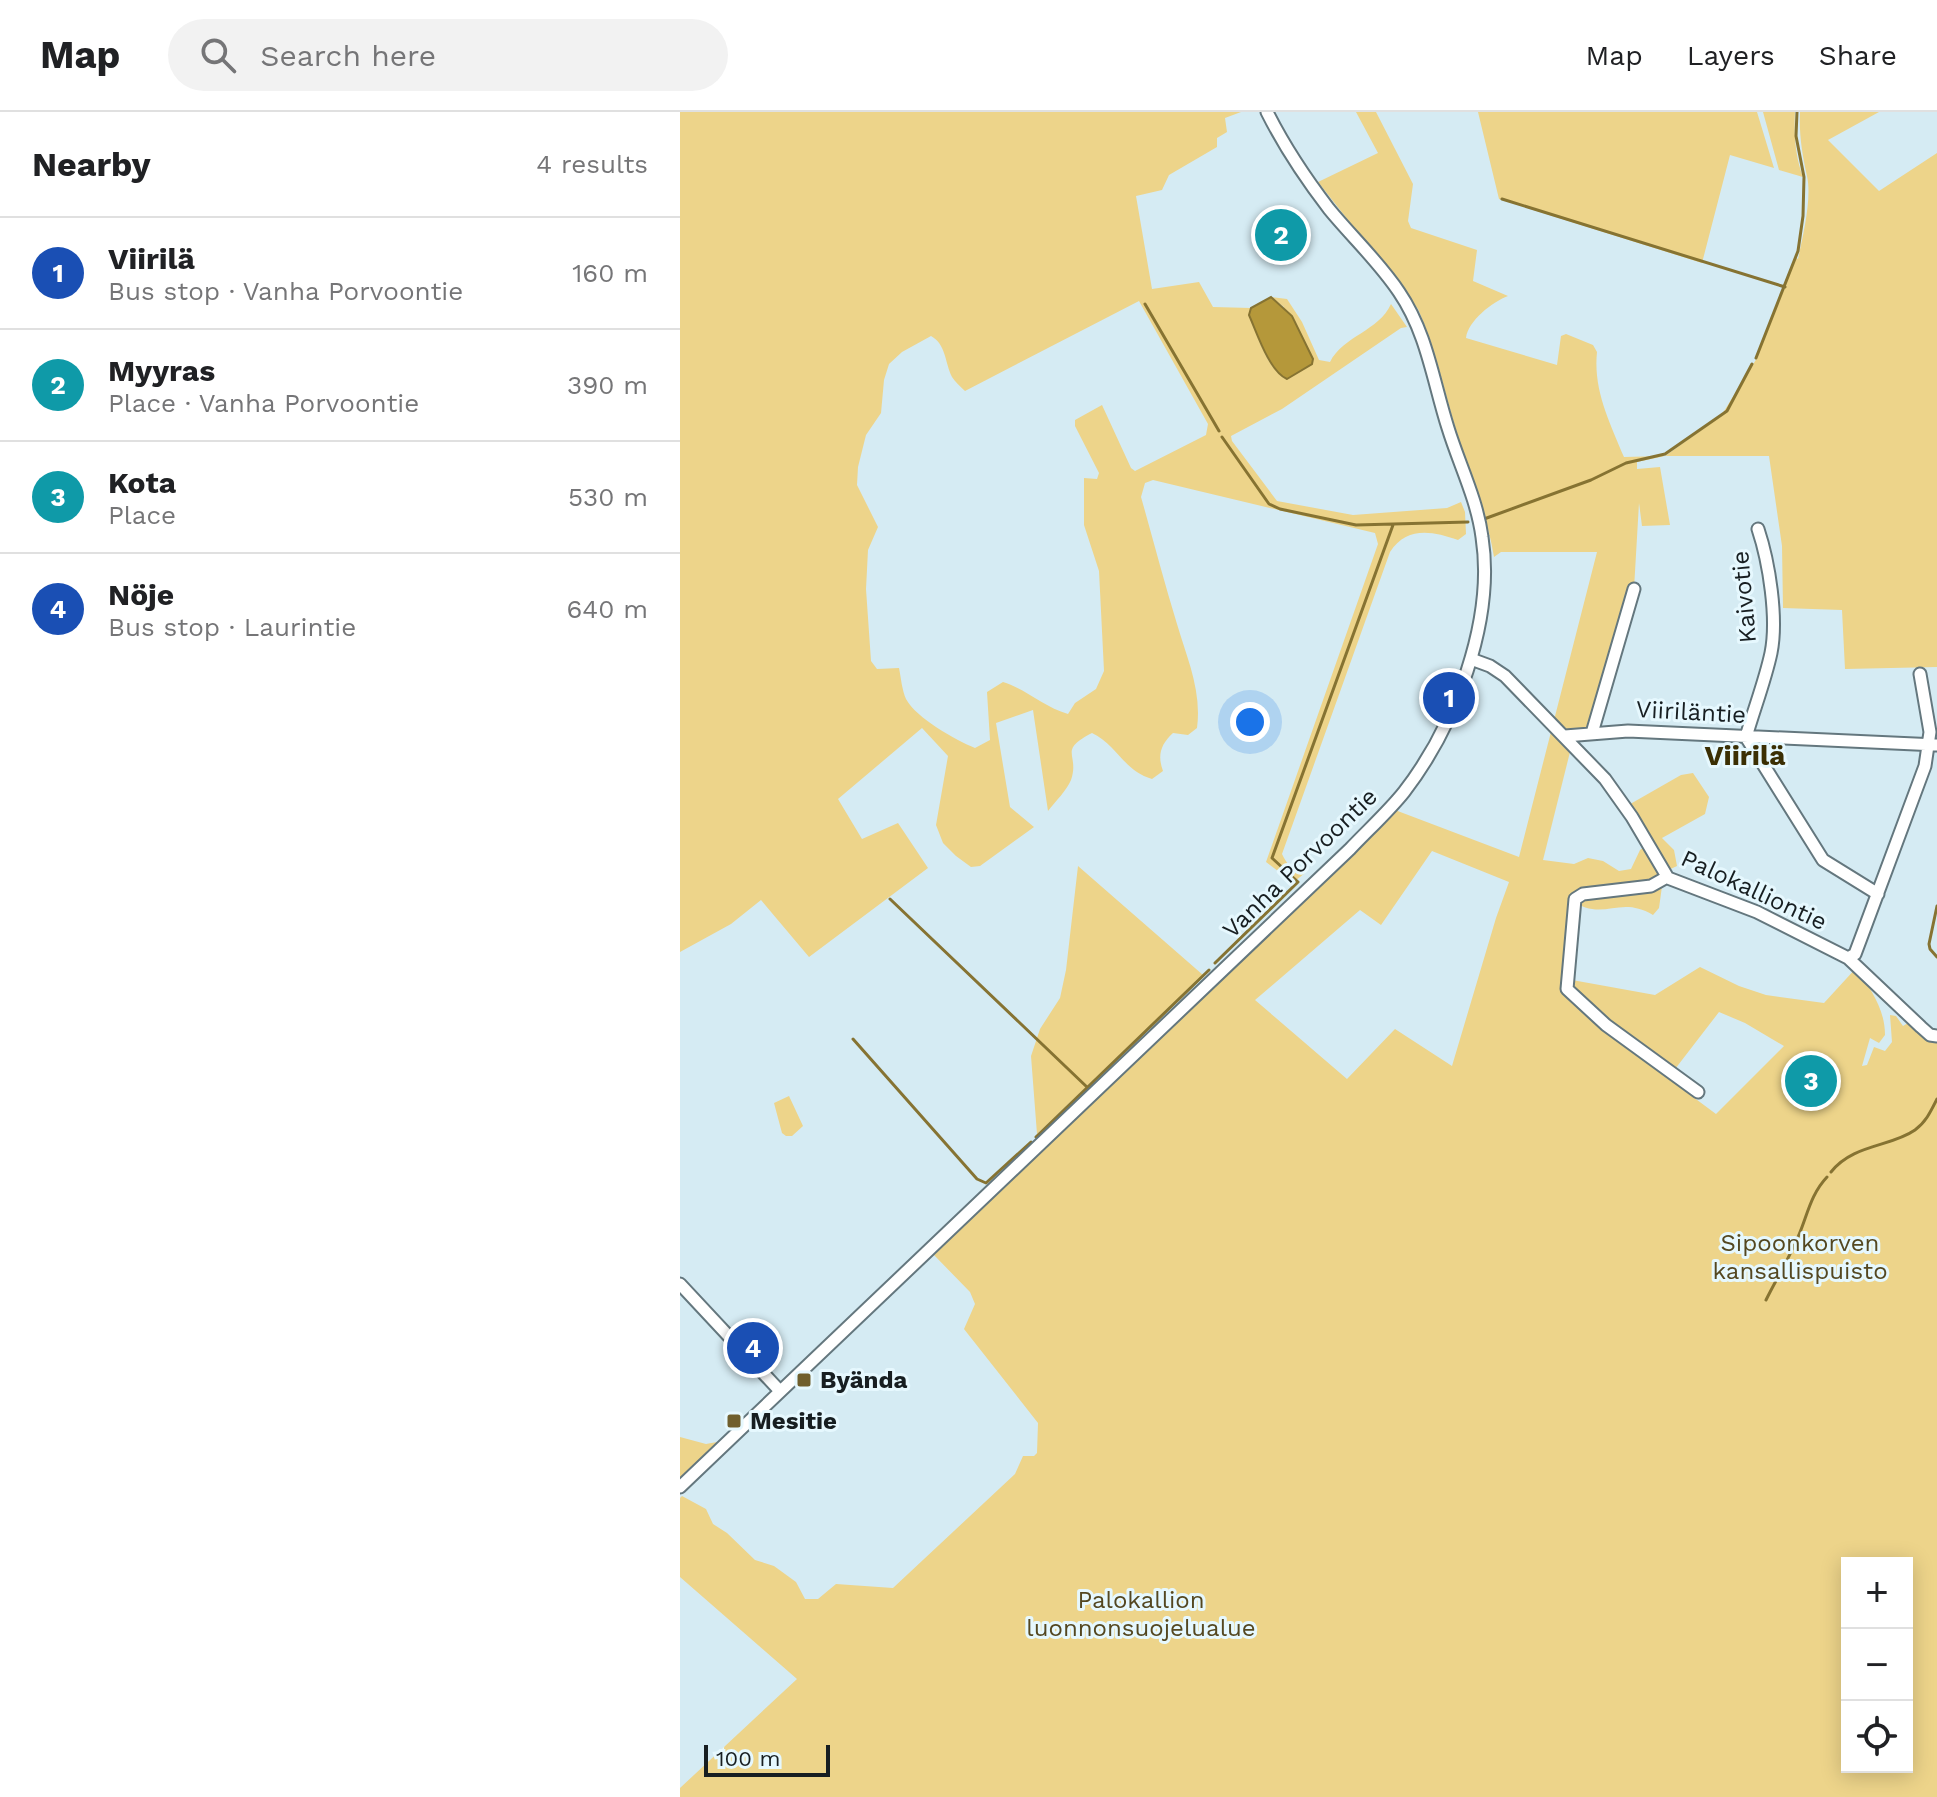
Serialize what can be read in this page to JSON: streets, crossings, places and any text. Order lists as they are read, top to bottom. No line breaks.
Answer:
{"streets":{"street":["Kaivotie","Viiriläntie","Vanha Porvoontie","Palokalliontie"]},"crossings":[["Kaivotie","Viiriläntie"],["Viiriläntie","Palokalliontie"]],"districts":["Viirilä"],"parks":["Sipoonkorven kansallispuisto","Palokallion luonnonsuojelualue"],"places":{"transit":["Byända","Mesitie"]},"scale_bar":"100 m","page":{"header":"Map","search":"Search here","nav":["Map","Layers","Share"],"heading":["Nearby","4 results"],"pins":["2","1","3","4"],"list":[{"mark":"1","name":"Viirilä","note":"Bus stop · Vanha Porvoontie","value":"160 m"},{"mark":"2","name":"Myyras","note":"Place · Vanha Porvoontie","value":"390 m"},{"mark":"3","name":"Kota","note":"Place","value":"530 m"},{"mark":"4","name":"Nöje","note":"Bus stop · Laurintie","value":"640 m"}],"map_buttons":["+","−"],"scale":"100 m"}}
